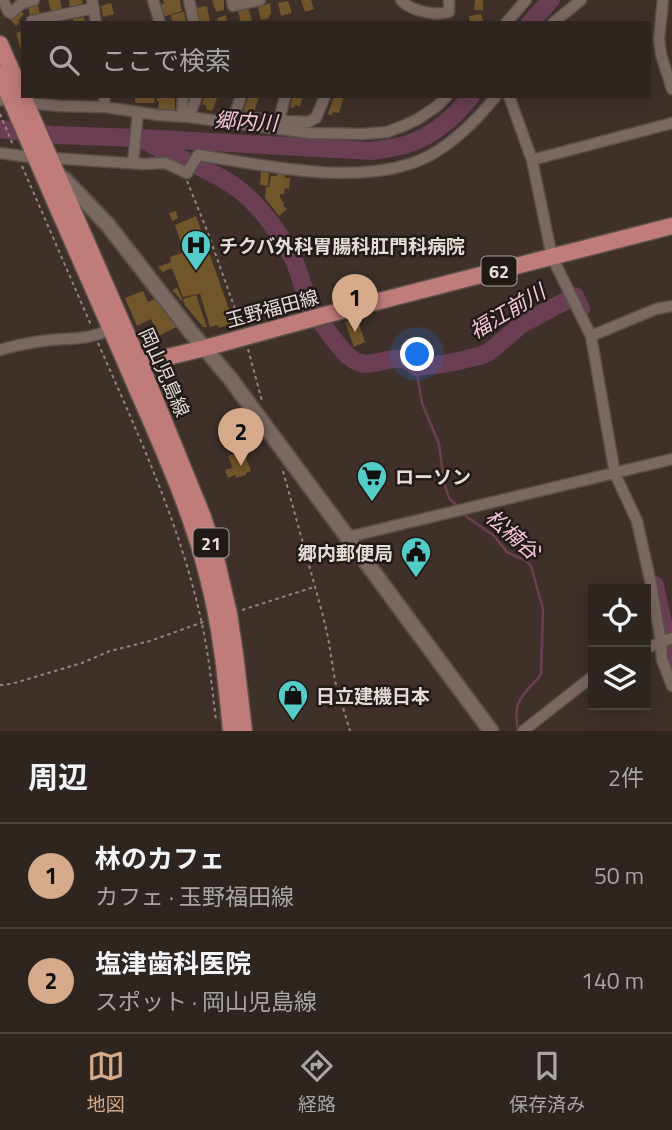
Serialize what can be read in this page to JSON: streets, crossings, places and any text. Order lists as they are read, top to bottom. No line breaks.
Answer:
{"streets":{"main road":["62","玉野福田線","岡山児島線","21"]},"crossings":[["玉野福田線","岡山児島線"]],"water":["郷内川","福江前川","松楠谷"],"places":{"hospital":["チクバ外科胃腸科肛門科病院"],"supermarket":["ローソン"],"public building":["郷内郵便局"],"shop":["日立建機日本"]},"page":{"search":"ここで検索","pins":["1","2"],"heading":["周辺","2件"],"list":[{"mark":"1","name":"林のカフェ","note":"カフェ · 玉野福田線","value":"50 m"},{"mark":"2","name":"塩津歯科医院","note":"スポット · 岡山児島線","value":"140 m"}],"nav":["地図","経路","保存済み"]}}
